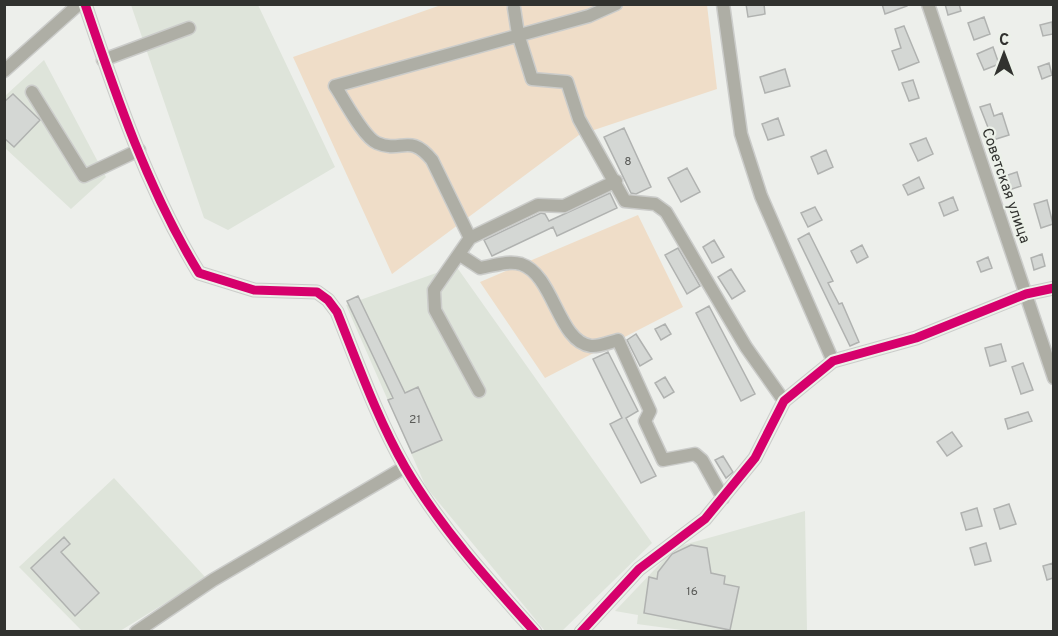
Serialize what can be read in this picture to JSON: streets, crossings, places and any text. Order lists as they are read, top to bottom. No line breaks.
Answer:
{"streets":{"street":["Советская улица"]},"house_numbers":["8","21","16"],"north":"top"}
